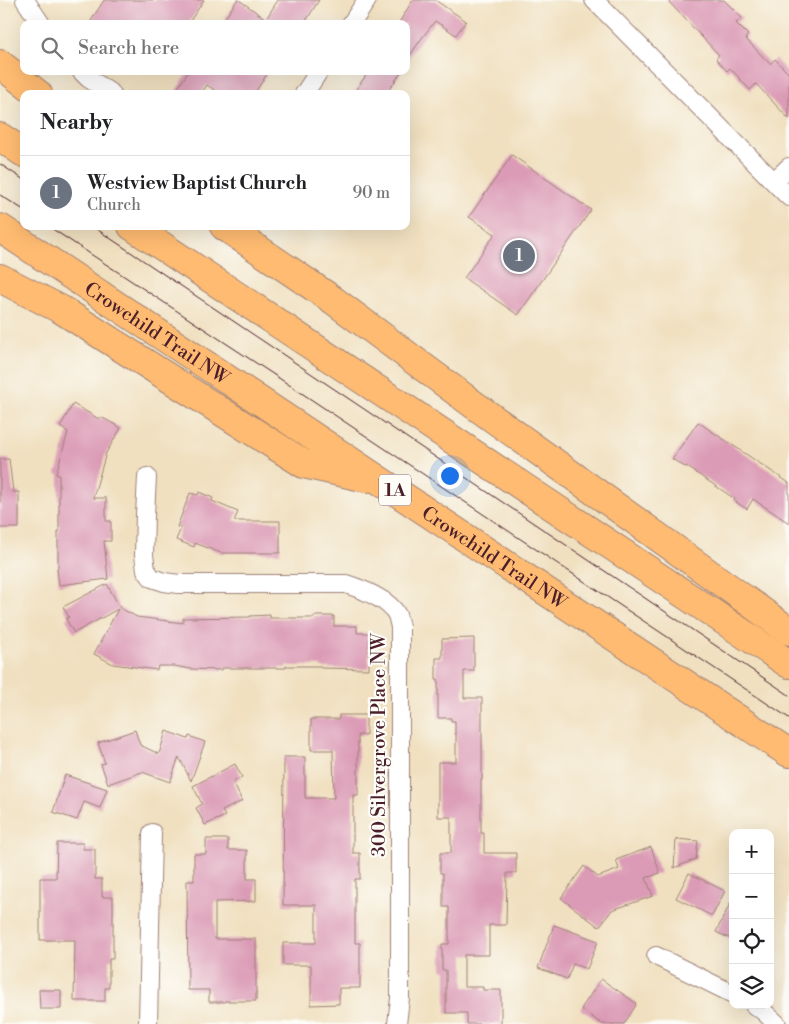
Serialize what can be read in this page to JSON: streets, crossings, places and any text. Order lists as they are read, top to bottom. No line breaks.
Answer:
{"streets":{"highway":["Crowchild Trail NW","1A"],"street":["300 Silvergrove Place NW"]},"page":{"search":"Search here","heading":"Nearby","list":[{"mark":"1","name":"Westview Baptist Church","note":"Church","value":"90 m"}],"pins":"1","map_buttons":["+","−"]}}
